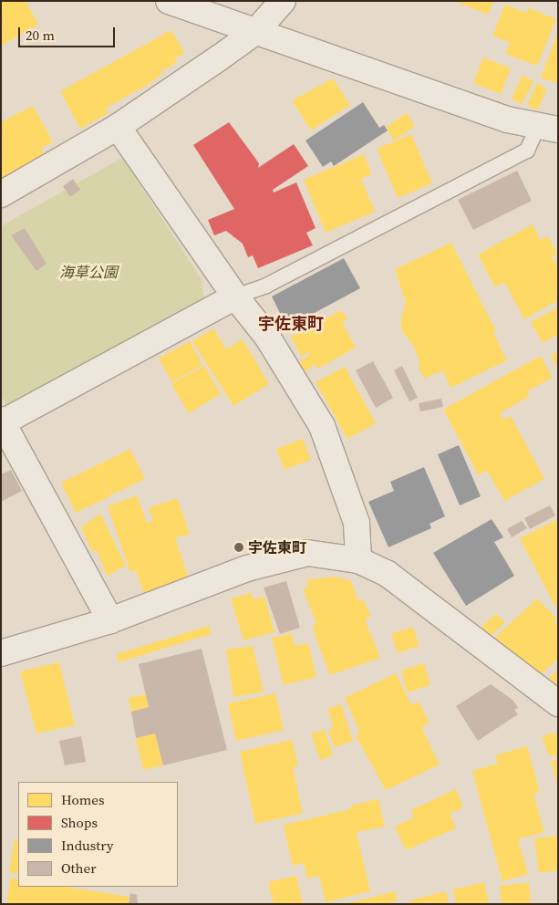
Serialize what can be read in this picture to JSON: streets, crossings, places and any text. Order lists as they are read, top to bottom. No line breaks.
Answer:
{"districts":["宇佐東町"],"parks":["海草公園"],"places":["宇佐東町"],"legend":["Homes","Shops","Industry","Other"],"scale_bar":"20 m"}
